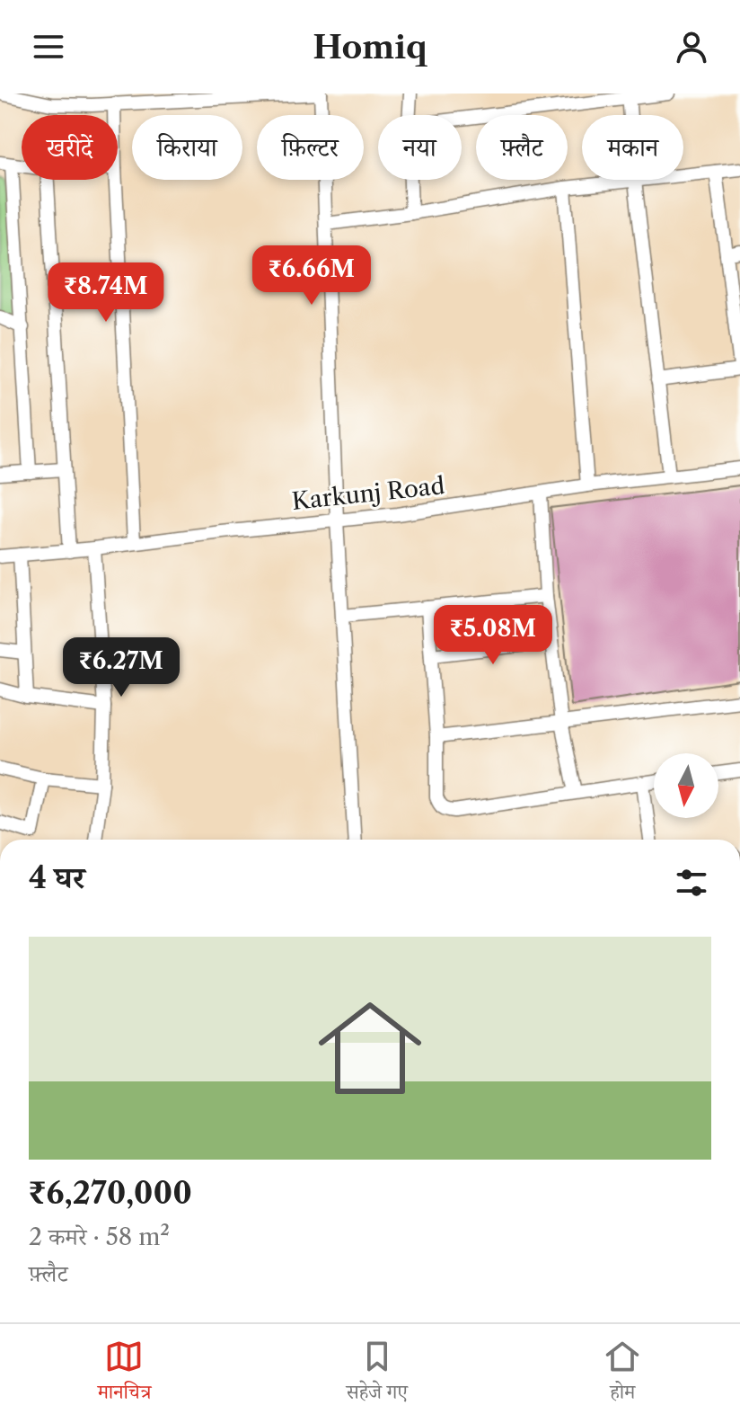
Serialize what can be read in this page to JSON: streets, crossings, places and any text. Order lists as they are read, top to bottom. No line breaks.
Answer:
{"streets":{"street":["Karkunj Road"]},"north":"bottom","page":{"header":"Homiq","chip":["खरीदें","किराया","फ़िल्टर","नया","फ़्लैट","मकान"],"price":["₹6.66M","₹8.74M","₹5.08M","₹6.27M"],"heading":"4 घर","list":[{"name":"₹6,270,000","note":"2 कमरे · 58 m² · फ़्लैट"}],"tabs":["मानचित्र","सहेजे गए","होम"]}}
